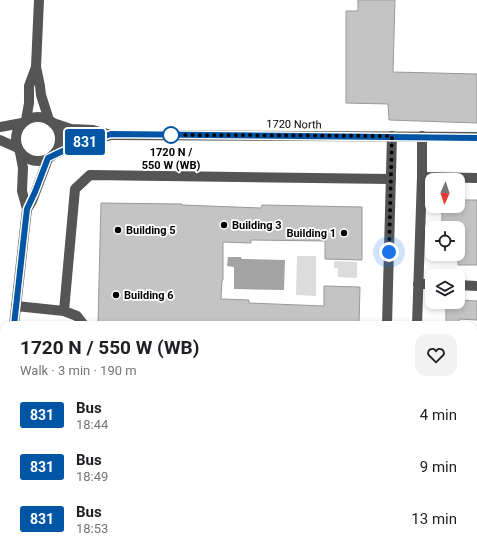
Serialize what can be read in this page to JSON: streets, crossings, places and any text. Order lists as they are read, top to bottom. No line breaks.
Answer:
{"streets":{"street":["1720 North"]},"places":["1720 N / 550 W (WB)","Building 3","Building 5","Building 1","Building 6"],"lines":["bus line 831"],"north":"bottom","page":{"on_map":"831","heading":["1720 N / 550 W (WB)","Walk · 3 min · 190 m"],"list":[{"mark":"831","name":"Bus","note":"18:44","value":"4 min"},{"mark":"831","name":"Bus","note":"18:49","value":"9 min"},{"mark":"831","name":"Bus","note":"18:53","value":"13 min"}]}}
